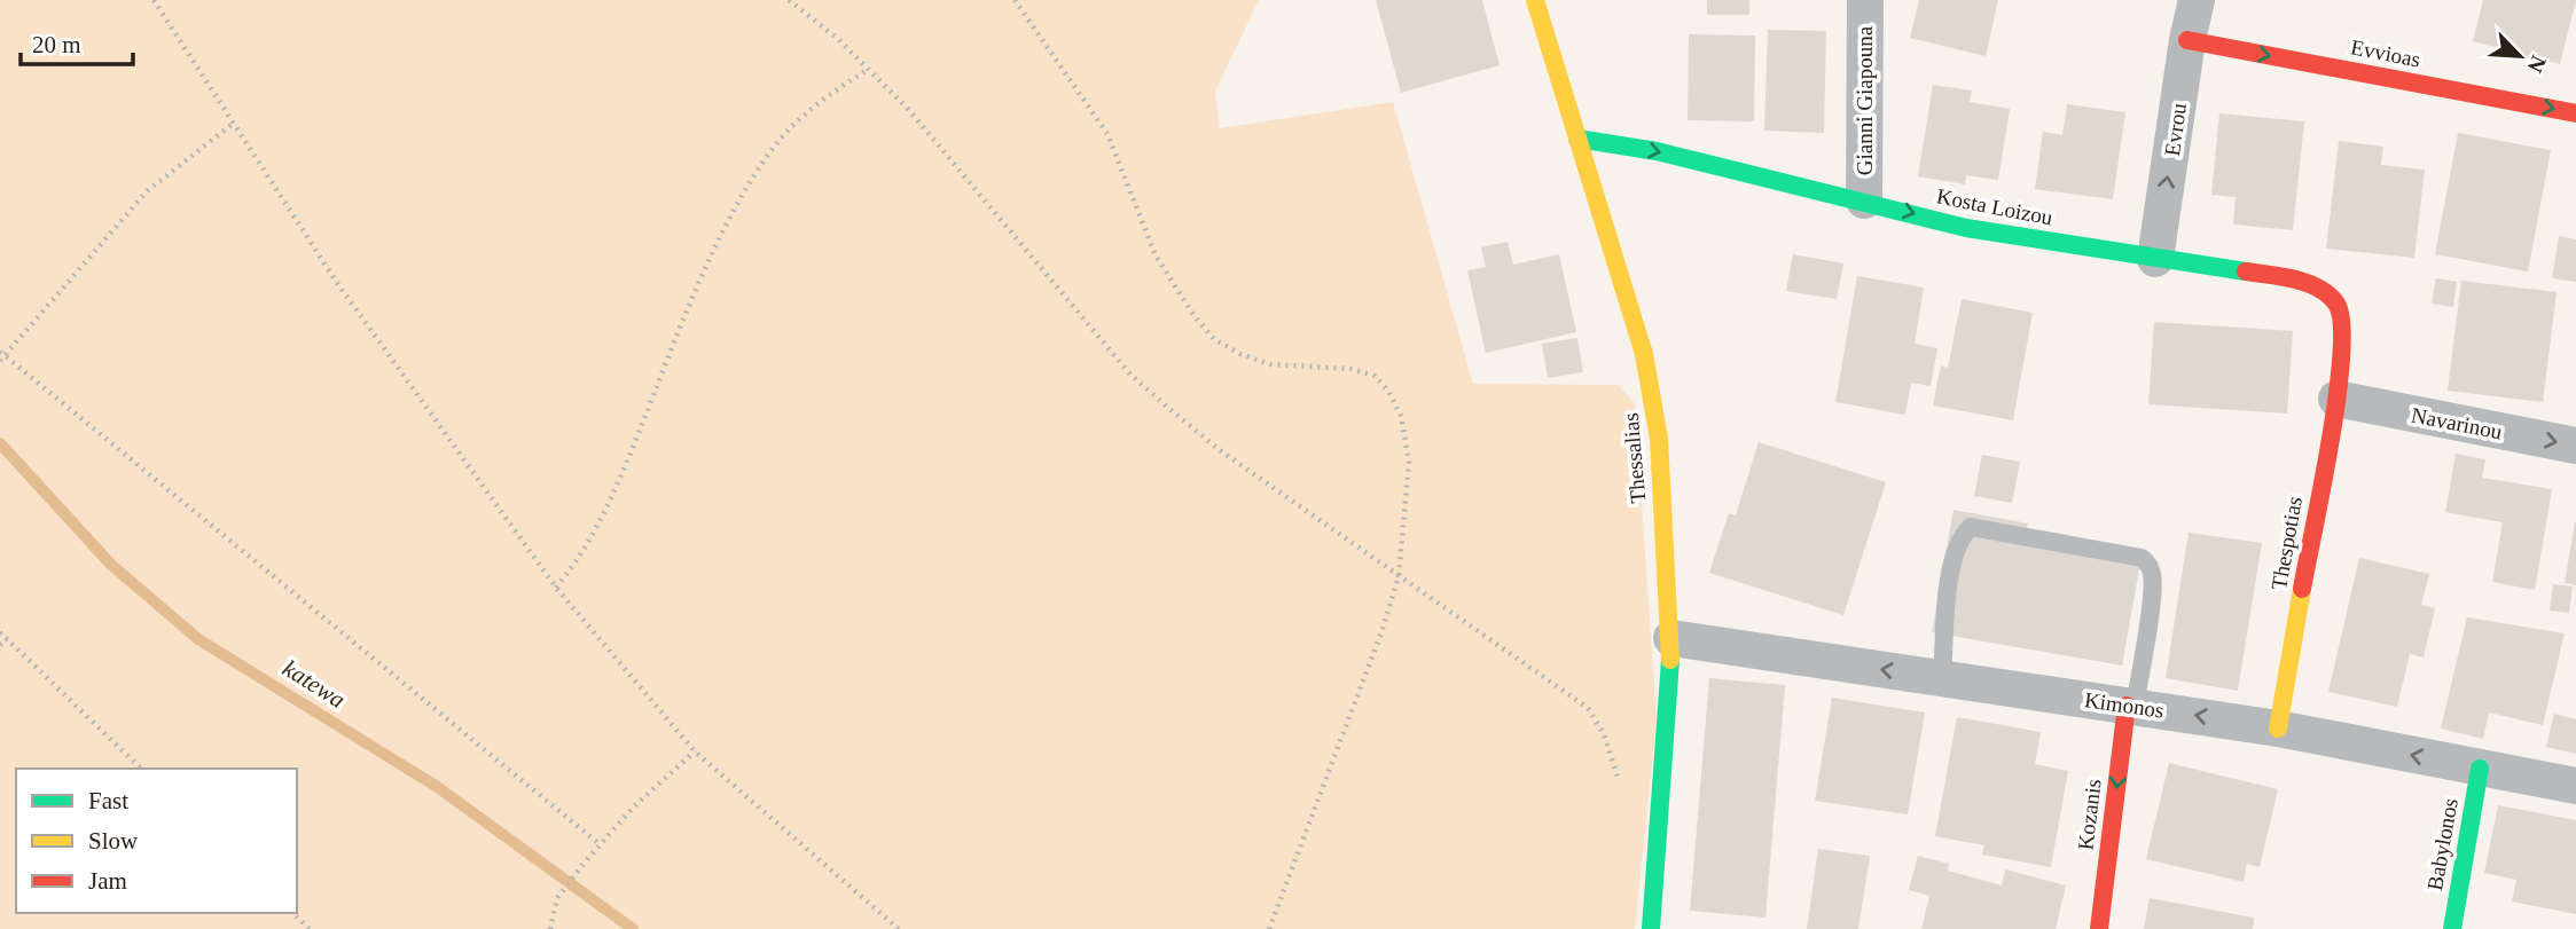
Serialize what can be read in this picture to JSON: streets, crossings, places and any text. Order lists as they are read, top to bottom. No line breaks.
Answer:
{"streets":{"street":["Evvioas","Gianni Giapouna","Evrou","Kosta Loizou","Navarinou","Thessalias","Thespotias","Kimonos","Kozanis","Babylonos"]},"crossings":[["Evvioas","Evrou"],["Gianni Giapouna","Kosta Loizou"],["Evrou","Kosta Loizou"],["Kosta Loizou","Navarinou"],["Kosta Loizou","Thessalias"],["Kosta Loizou","Thespotias"],["Navarinou","Thespotias"],["Thessalias","Kimonos"],["Thespotias","Kimonos"],["Kimonos","Kozanis"],["Kimonos","Babylonos"]],"one_way":["Evvioas","Evrou","Kosta Loizou","Navarinou","Kimonos","Kozanis"],"water":["katewa"],"legend":["Fast","Slow","Jam"],"scale_bar":"20 m","north":"bottom right"}
